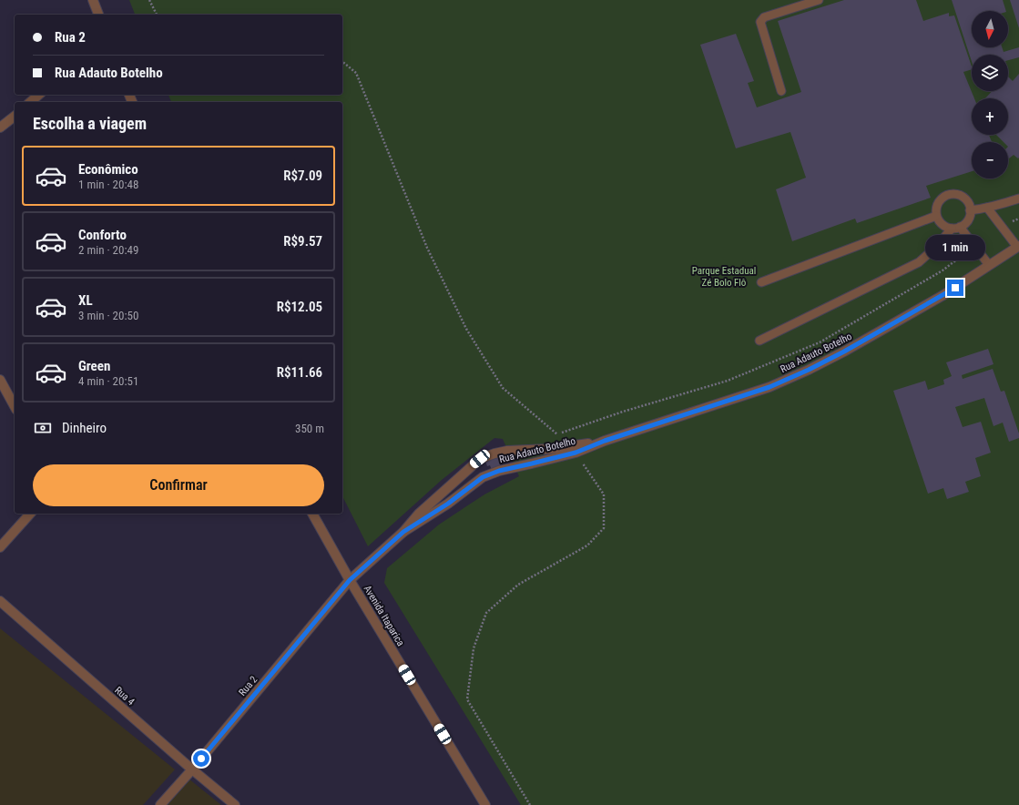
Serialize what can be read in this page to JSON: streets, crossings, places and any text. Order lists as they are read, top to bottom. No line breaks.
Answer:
{"streets":{"street":["Rua Adauto Botelho","Avenida Itaparica","Rua 2","Rua 4"]},"crossings":[["Rua Adauto Botelho","Avenida Itaparica"],["Rua Adauto Botelho","Rua 2"],["Avenida Itaparica","Rua 2"],["Rua 2","Rua 4"]],"parks":["Parque Estadual Zé Bolo Flô"],"north":"bottom","page":{"map_buttons":["+","−"],"banner":["Rua 2","Rua Adauto Botelho"],"heading":"Escolha a viagem","list":[{"name":"Econômico","note":"1 min · 20:48","value":"R$7.09"},{"name":"Conforto","note":"2 min · 20:49","value":"R$9.57"},{"name":"XL","note":"3 min · 20:50","value":"R$12.05"},{"name":"Green","note":"4 min · 20:51","value":"R$11.66"}],"bubble":"1 min","pay":["Dinheiro","350 m"],"buttons":"Confirmar"}}
